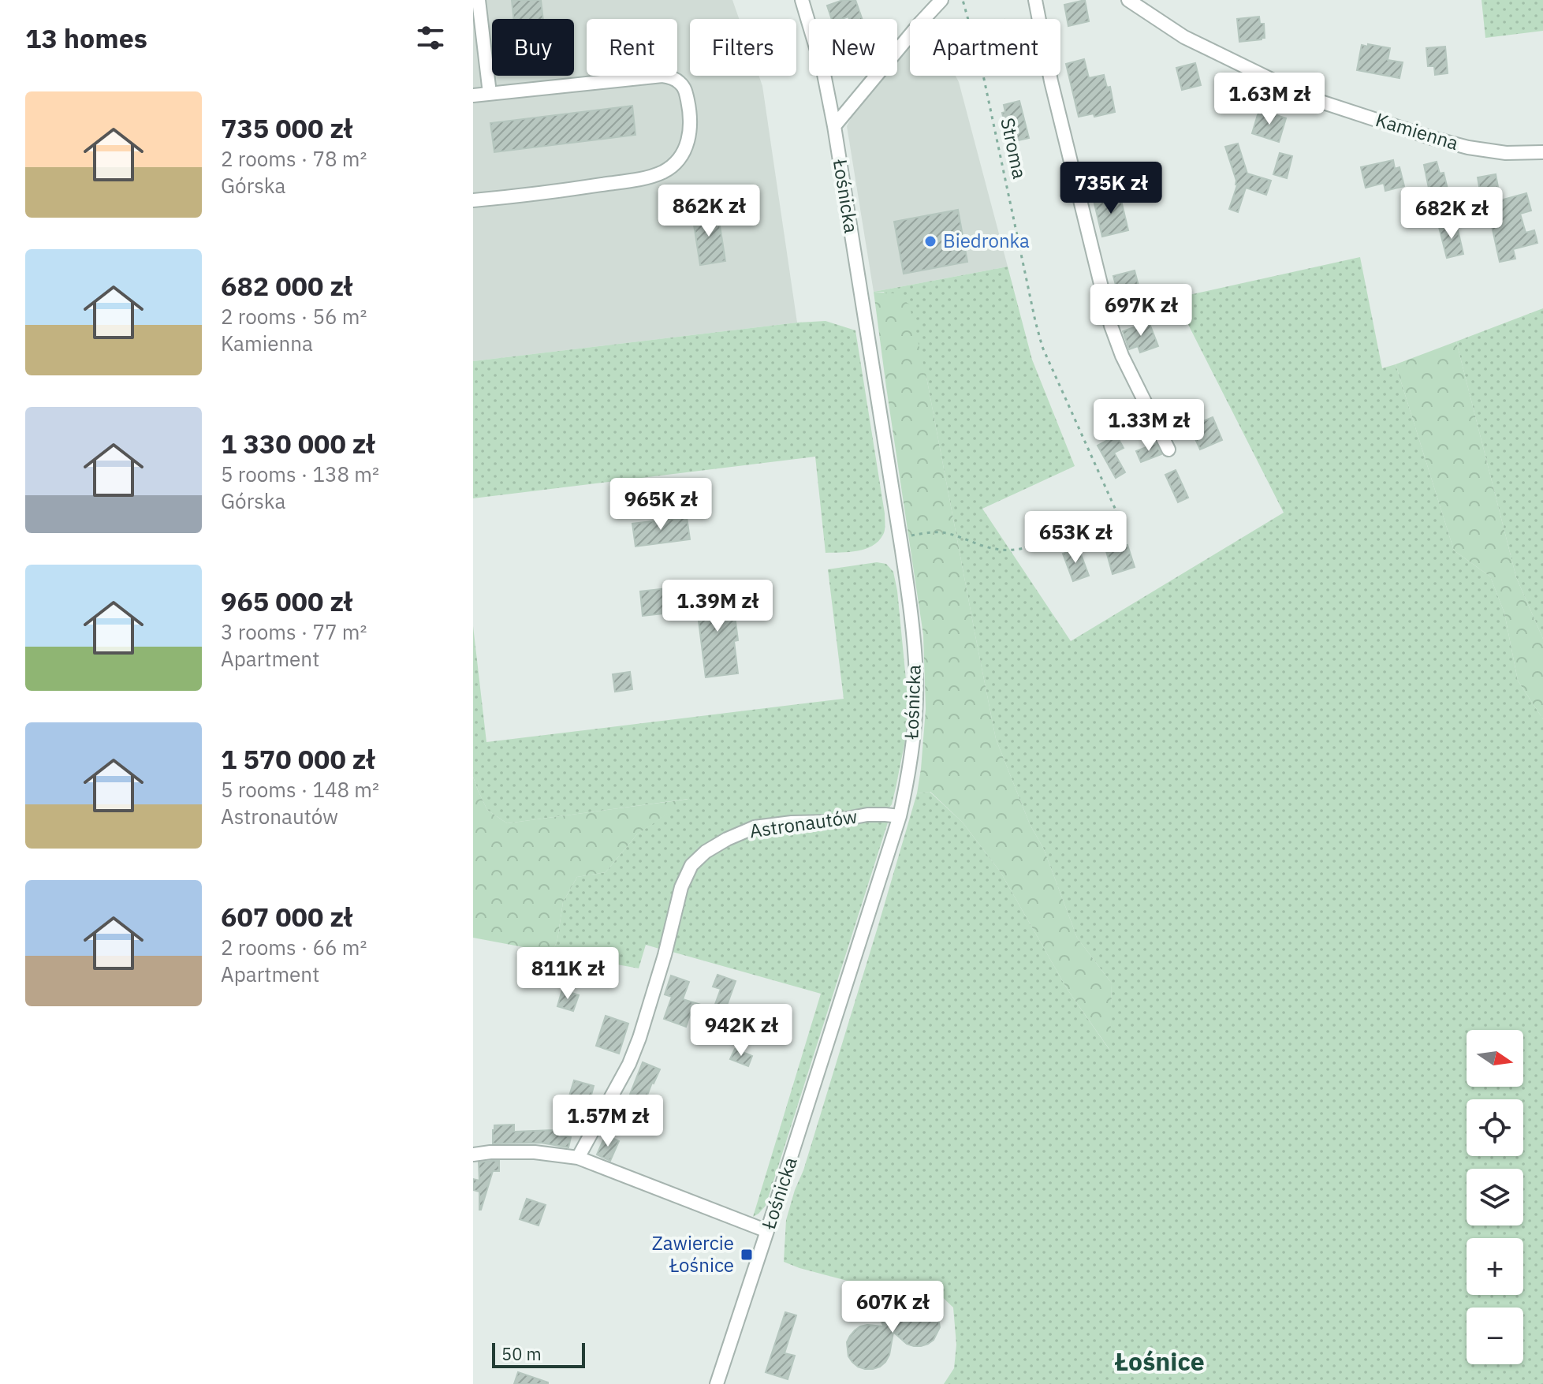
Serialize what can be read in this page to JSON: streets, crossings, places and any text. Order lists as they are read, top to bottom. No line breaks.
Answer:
{"streets":{"street":["Kamienna","Łośnicka","Astronautów"],"path":["Stroma"]},"crossings":[["Stroma","Łośnicka"],["Łośnicka","Astronautów"]],"districts":["Łośnice"],"places":{"other":["Biedronka"],"transit":["Zawiercie Łośnice"]},"scale_bar":"50 m","north":"right","page":{"heading":"13 homes","chip":["Buy","Rent","Filters","New","Apartment"],"price":["1.63M zł","735K zł","862K zł","682K zł","697K zł","1.33M zł","965K zł","653K zł","1.39M zł","811K zł","942K zł","1.57M zł","607K zł"],"list":[{"name":"735 000 zł","note":"2 rooms · 78 m² · Górska"},{"name":"682 000 zł","note":"2 rooms · 56 m² · Kamienna"},{"name":"1 330 000 zł","note":"5 rooms · 138 m² · Górska"},{"name":"965 000 zł","note":"3 rooms · 77 m² · Apartment"},{"name":"1 570 000 zł","note":"5 rooms · 148 m² · Astronautów"},{"name":"607 000 zł","note":"2 rooms · 66 m² · Apartment"}],"map_buttons":["+","−"],"scale":"50 m"}}
